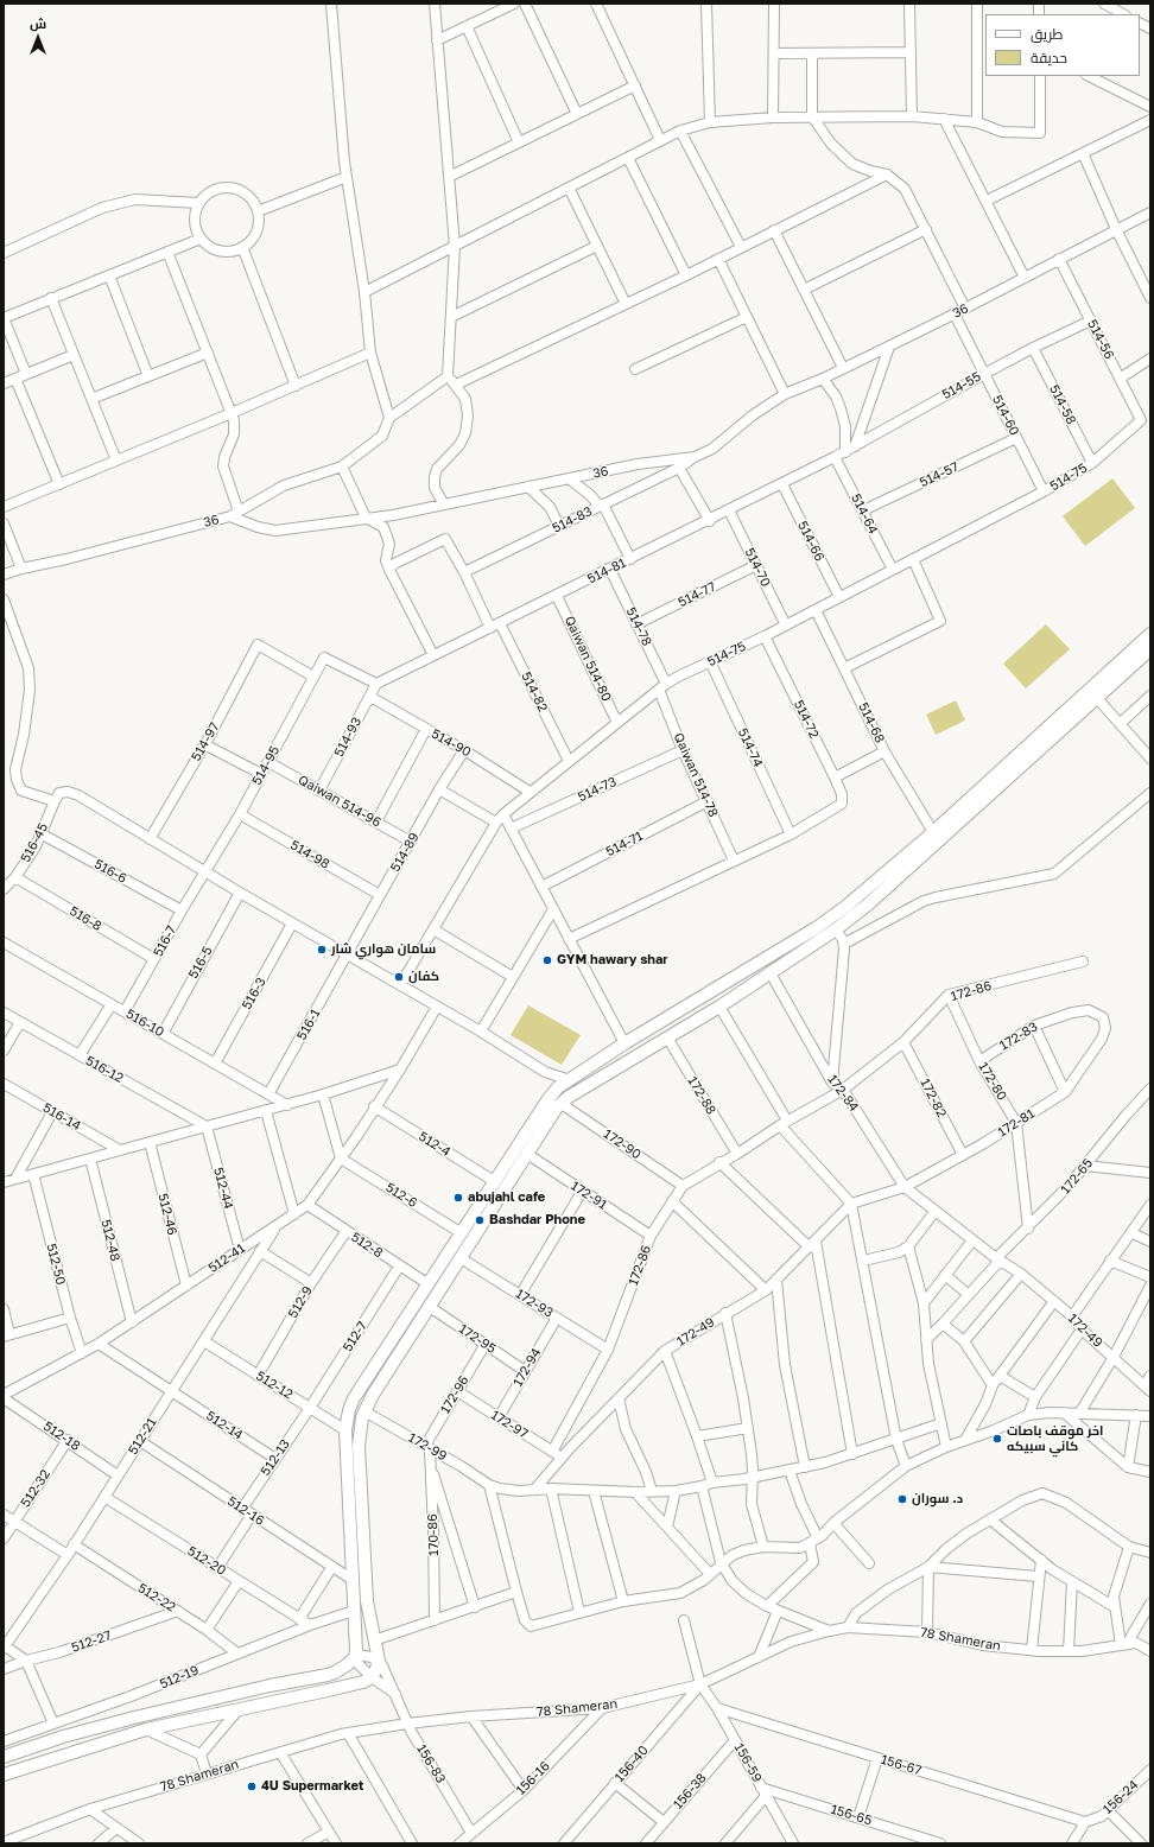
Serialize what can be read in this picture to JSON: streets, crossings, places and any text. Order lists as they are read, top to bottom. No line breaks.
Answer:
{"streets":{"street":["36","514-56","514-55","514-58","514-60","514-57","514-75","514-64","514-83","514-66","514-70","514-81","514-77","514-78","Qaiwan 514-80","514-82","514-72","514-68","514-93","514-97","514-90","514-74","514-95","Qaiwan 514-78","514-73","Qaiwan 514-96","516-45","514-71","514-89","514-98","516-6","516-8","516-7","516-5","172-86","516-3","516-10","516-1","172-83","516-12","172-80","172-84","172-88","172-82","516-14","172-81","512-4","172-90","172-65","512-44","512-6","172-91","512-46","512-48","512-8","512-41","512-50","512-9","172-93","172-49","512-7","172-95","172-94","512-12","172-96","172-97","512-14","512-18","512-21","172-99","512-13","512-32","512-16","170-86","512-20","512-22","78 Shameran","512-27","512-19","156-59","156-83","156-40","156-67","156-16","156-38","156-24","156-65"]},"crossings":[["36","514-56"],["36","514-60"],["36","514-83"],["514-56","514-55"],["514-56","514-75"],["514-55","514-58"],["514-55","514-60"],["514-55","514-64"],["514-55","514-81"],["514-58","514-75"],["514-60","514-57"],["514-60","514-75"],["514-57","514-64"],["514-75","514-64"],["514-75","514-66"],["514-75","514-70"],["514-75","514-78"],["514-75","Qaiwan 514-80"],["514-75","514-82"],["514-75","514-72"],["514-75","514-68"],["514-75","514-90"],["514-75","514-74"],["514-75","Qaiwan 514-78"],["514-64","514-81"],["514-66","514-81"],["514-70","514-81"],["514-70","514-77"],["514-81","514-78"],["514-81","Qaiwan 514-80"],["514-81","514-82"],["514-81","514-93"],["514-81","514-95"],["514-77","514-78"],["514-78","Qaiwan 514-78"],["514-72","514-74"],["514-93","514-90"],["514-93","514-95"],["514-93","Qaiwan 514-96"],["514-97","514-95"],["514-90","514-89"],["514-95","Qaiwan 514-96"],["514-95","514-98"],["514-95","516-7"],["Qaiwan 514-78","514-73"],["Qaiwan 514-78","514-71"],["Qaiwan 514-96","514-89"],["516-45","516-6"],["516-45","516-8"],["514-89","514-98"],["514-89","516-1"],["516-6","516-7"],["516-8","516-7"],["516-7","516-10"],["516-5","516-10"],["172-86","172-80"],["172-86","172-84"],["172-86","172-88"],["172-86","172-82"],["172-86","172-90"],["172-86","172-91"],["172-86","172-93"],["172-86","172-97"],["516-3","516-10"],["516-10","516-1"],["172-83","172-80"],["172-83","172-81"],["516-12","512-44"],["172-80","172-81"],["172-80","172-65"],["172-84","172-81"],["172-84","172-49"],["172-82","172-81"],["172-81","172-49"],["512-4","512-41"],["172-65","172-49"],["512-44","512-41"],["512-6","512-41"],["512-46","512-41"],["512-48","512-41"],["512-8","512-41"],["512-8","512-9"],["512-8","512-7"],["512-41","512-50"],["512-41","512-14"],["512-41","512-18"],["512-41","512-21"],["512-9","512-12"],["172-93","172-94"],["172-49","172-97"],["512-7","512-12"],["512-7","512-13"],["172-95","172-94"],["172-95","172-96"],["172-94","172-97"],["512-12","512-21"],["512-12","512-13"],["172-96","172-97"],["172-96","172-99"],["172-96","170-86"],["512-14","512-21"],["512-14","512-13"],["512-18","512-21"],["512-18","512-32"],["512-21","512-16"],["512-21","512-20"],["512-21","512-22"],["172-99","170-86"],["512-13","512-16"],["512-20","512-19"],["512-22","512-27"],["512-22","512-19"],["78 Shameran","156-59"],["78 Shameran","156-83"],["78 Shameran","156-40"],["78 Shameran","156-16"],["156-59","156-40"],["156-59","156-67"],["156-59","156-38"],["156-59","156-65"],["156-83","156-16"],["156-67","156-24"]],"places":["سامان هواري شار","GYM hawary shar","كفان","abujahl cafe","Bashdar Phone","اخر موقف باصات كاني سبيكه","د. سوران","4U Supermarket"],"legend":["طريق","حديقة"],"north":"top"}
